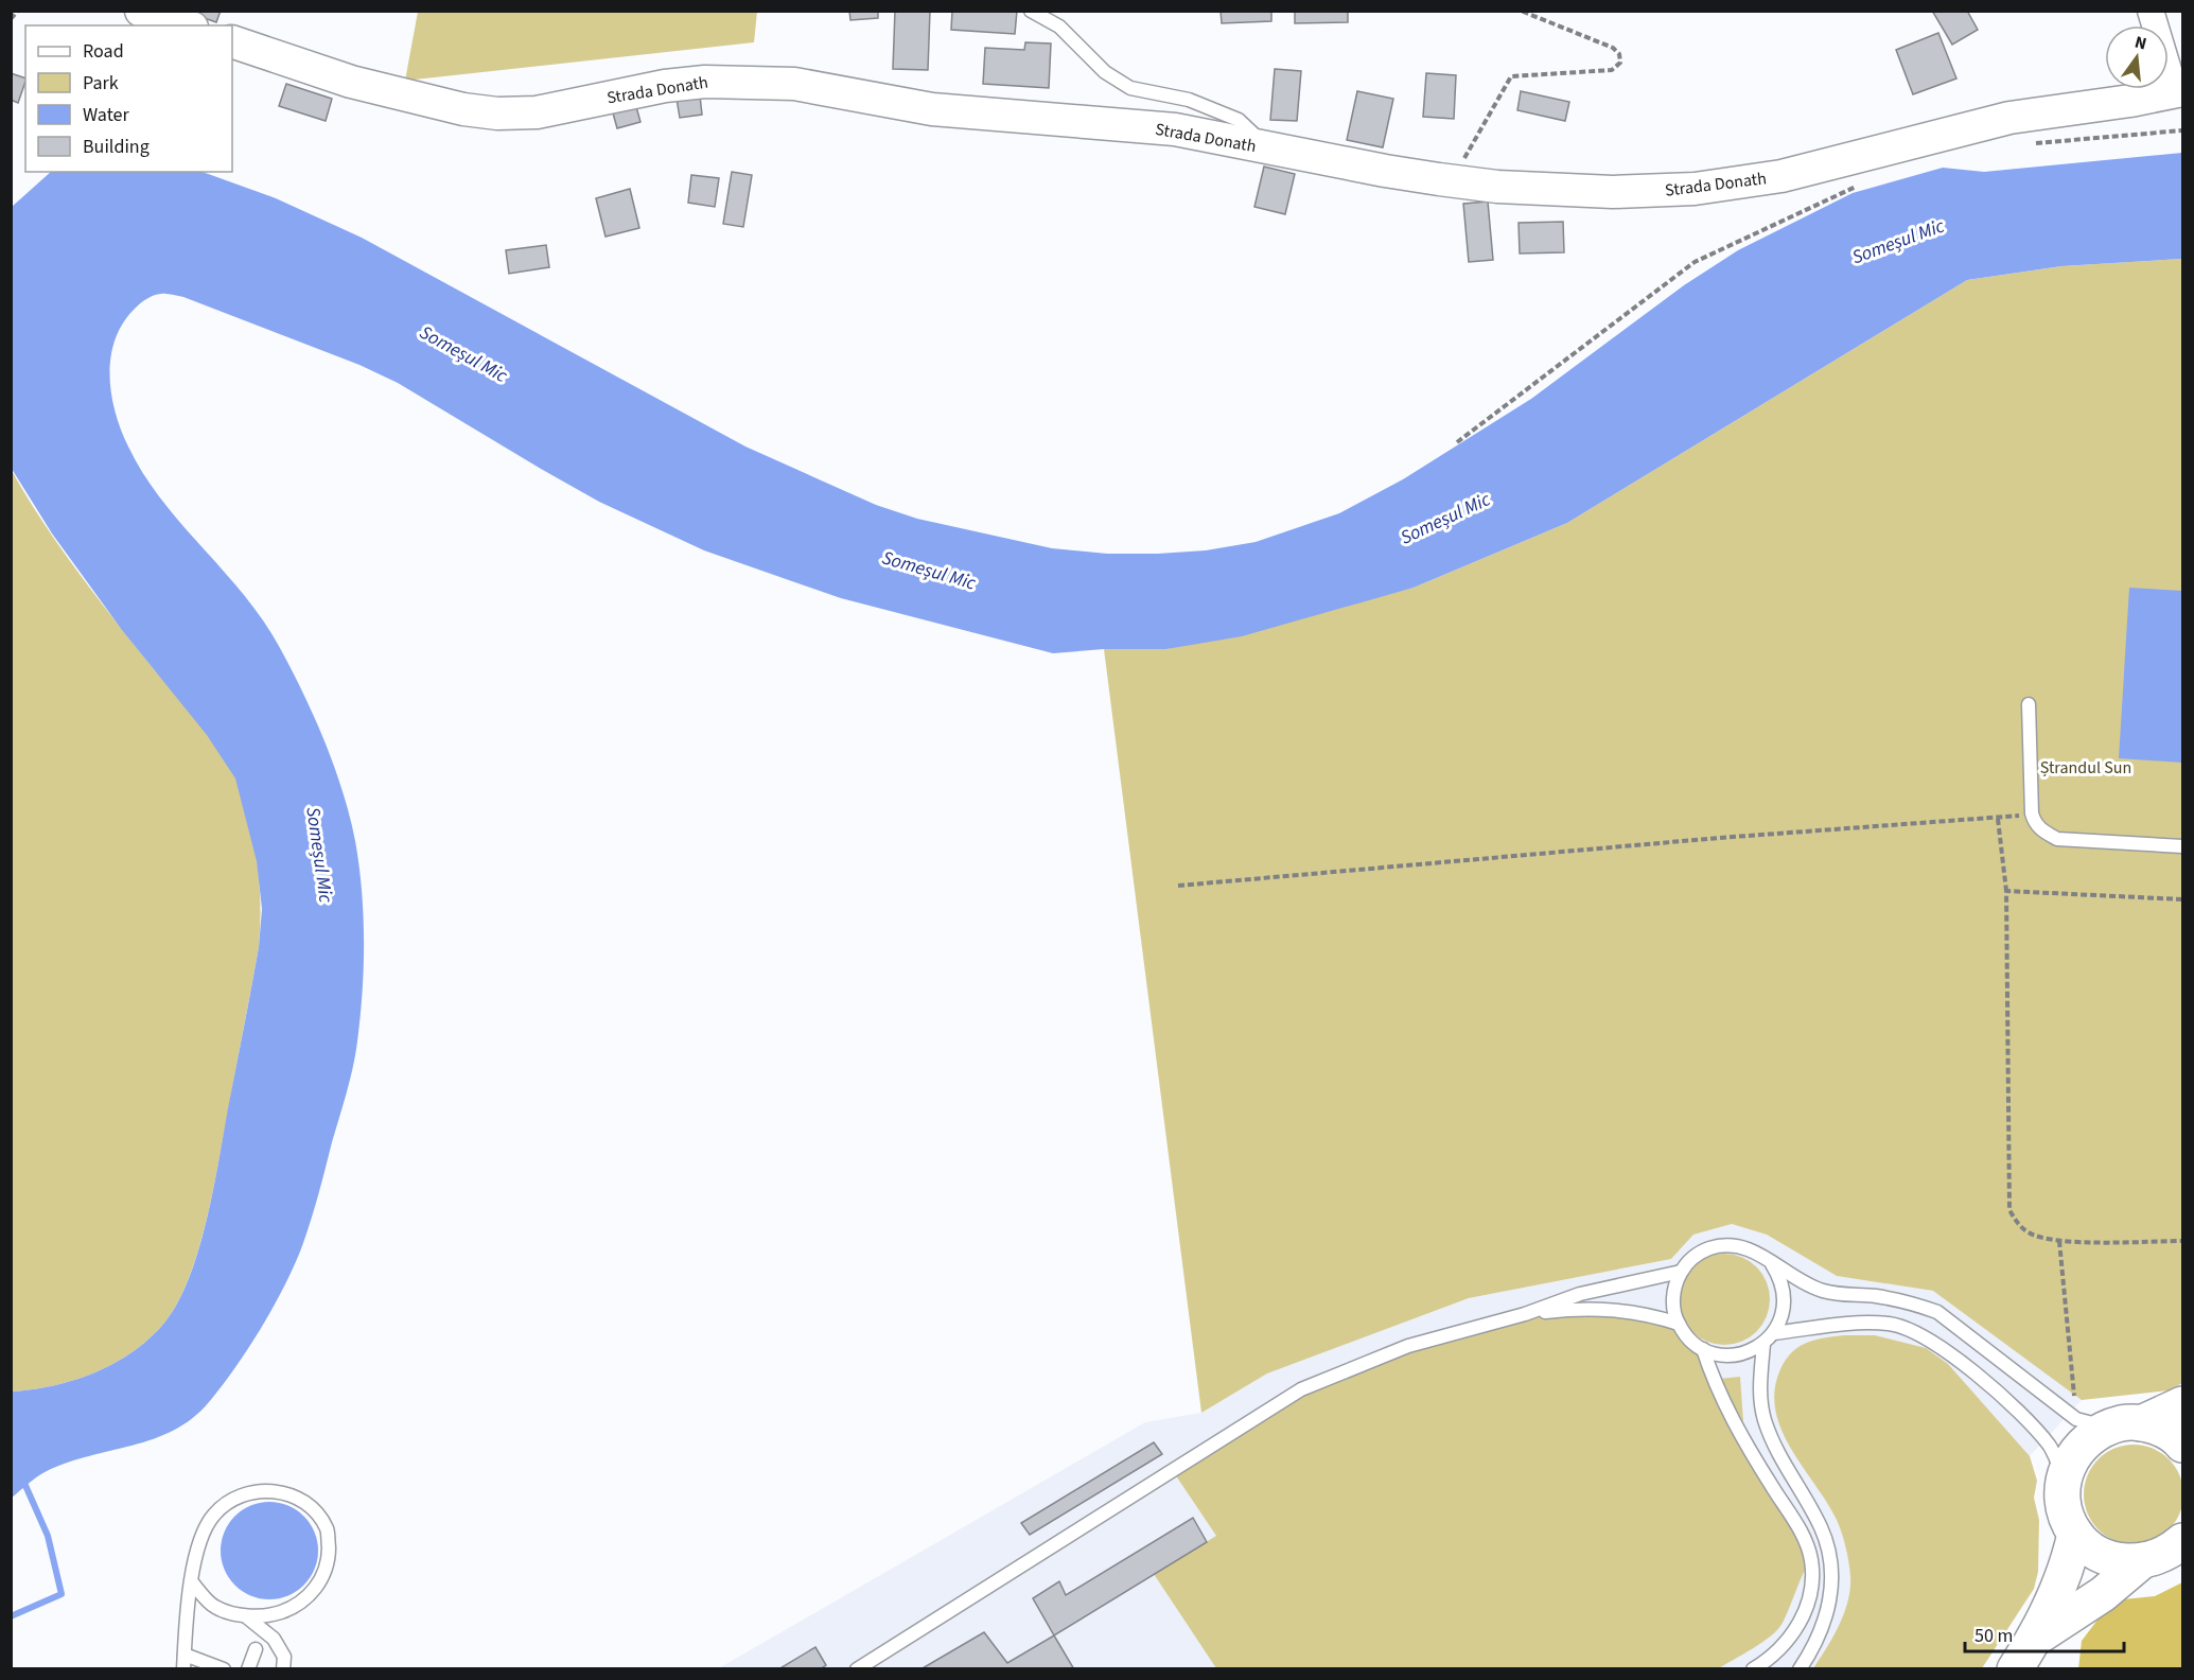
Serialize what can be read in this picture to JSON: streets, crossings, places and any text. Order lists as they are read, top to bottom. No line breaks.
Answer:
{"streets":{"street":["Strada Donath"]},"water":["Someșul Mic"],"parks":["Ștrandul Sun"],"legend":["Road","Park","Water","Building"],"scale_bar":"50 m","north":"top"}
